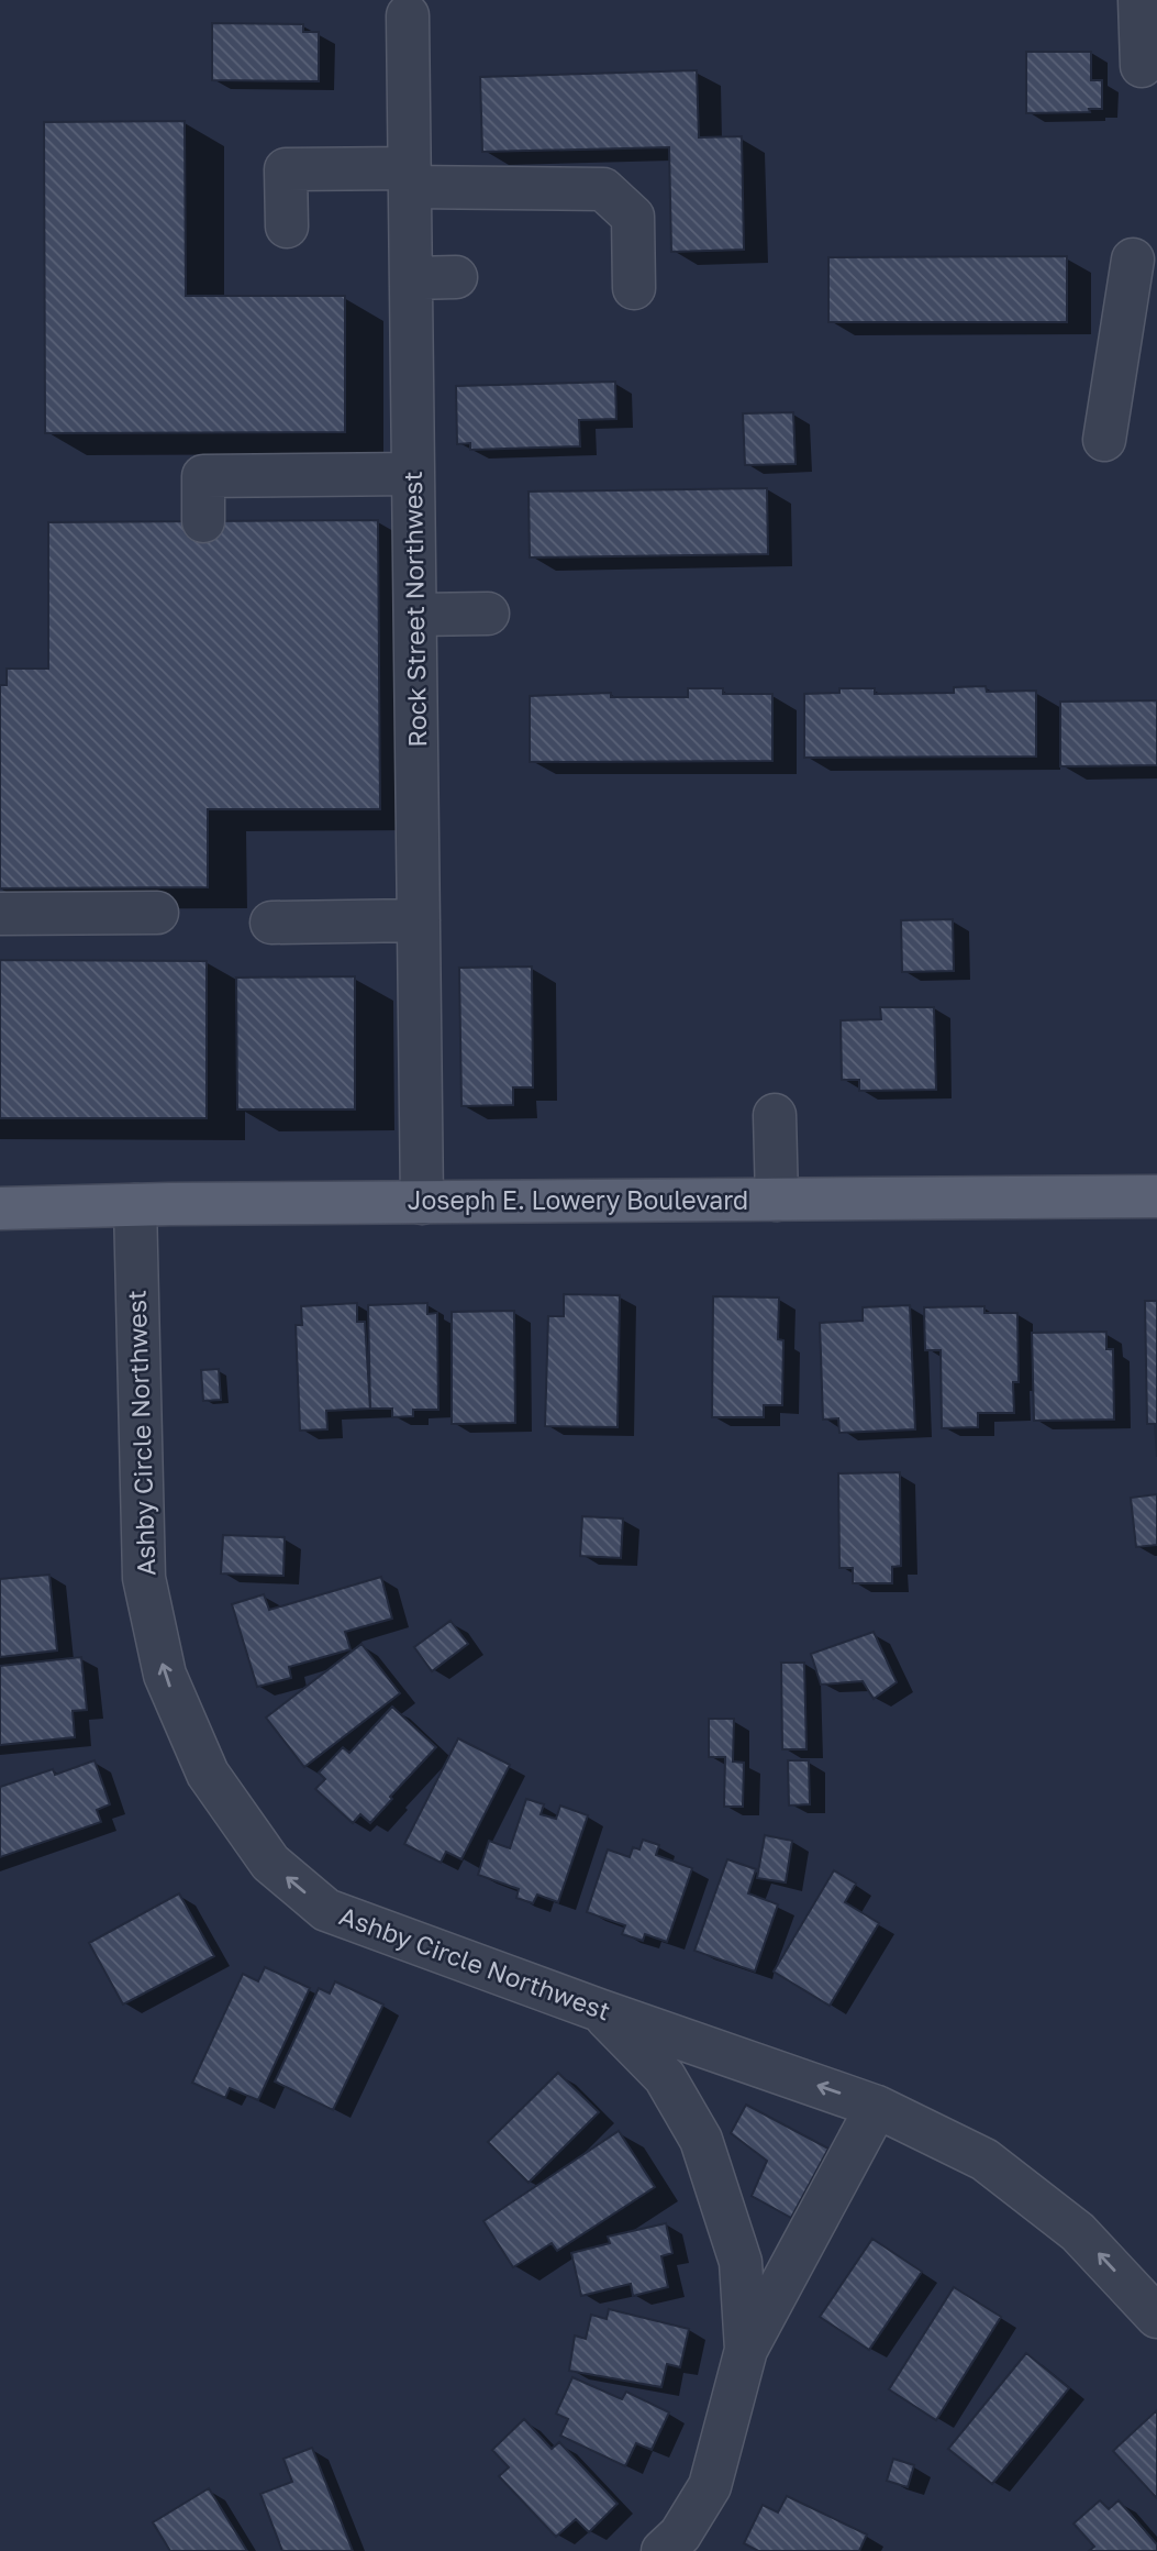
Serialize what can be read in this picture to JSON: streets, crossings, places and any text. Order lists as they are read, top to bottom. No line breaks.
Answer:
{"streets":{"main road":["Joseph E. Lowery Boulevard"],"street":["Rock Street Northwest","Ashby Circle Northwest"]},"crossings":[["Rock Street Northwest","Joseph E. Lowery Boulevard"],["Joseph E. Lowery Boulevard","Ashby Circle Northwest"]],"one_way":["Ashby Circle Northwest"]}
